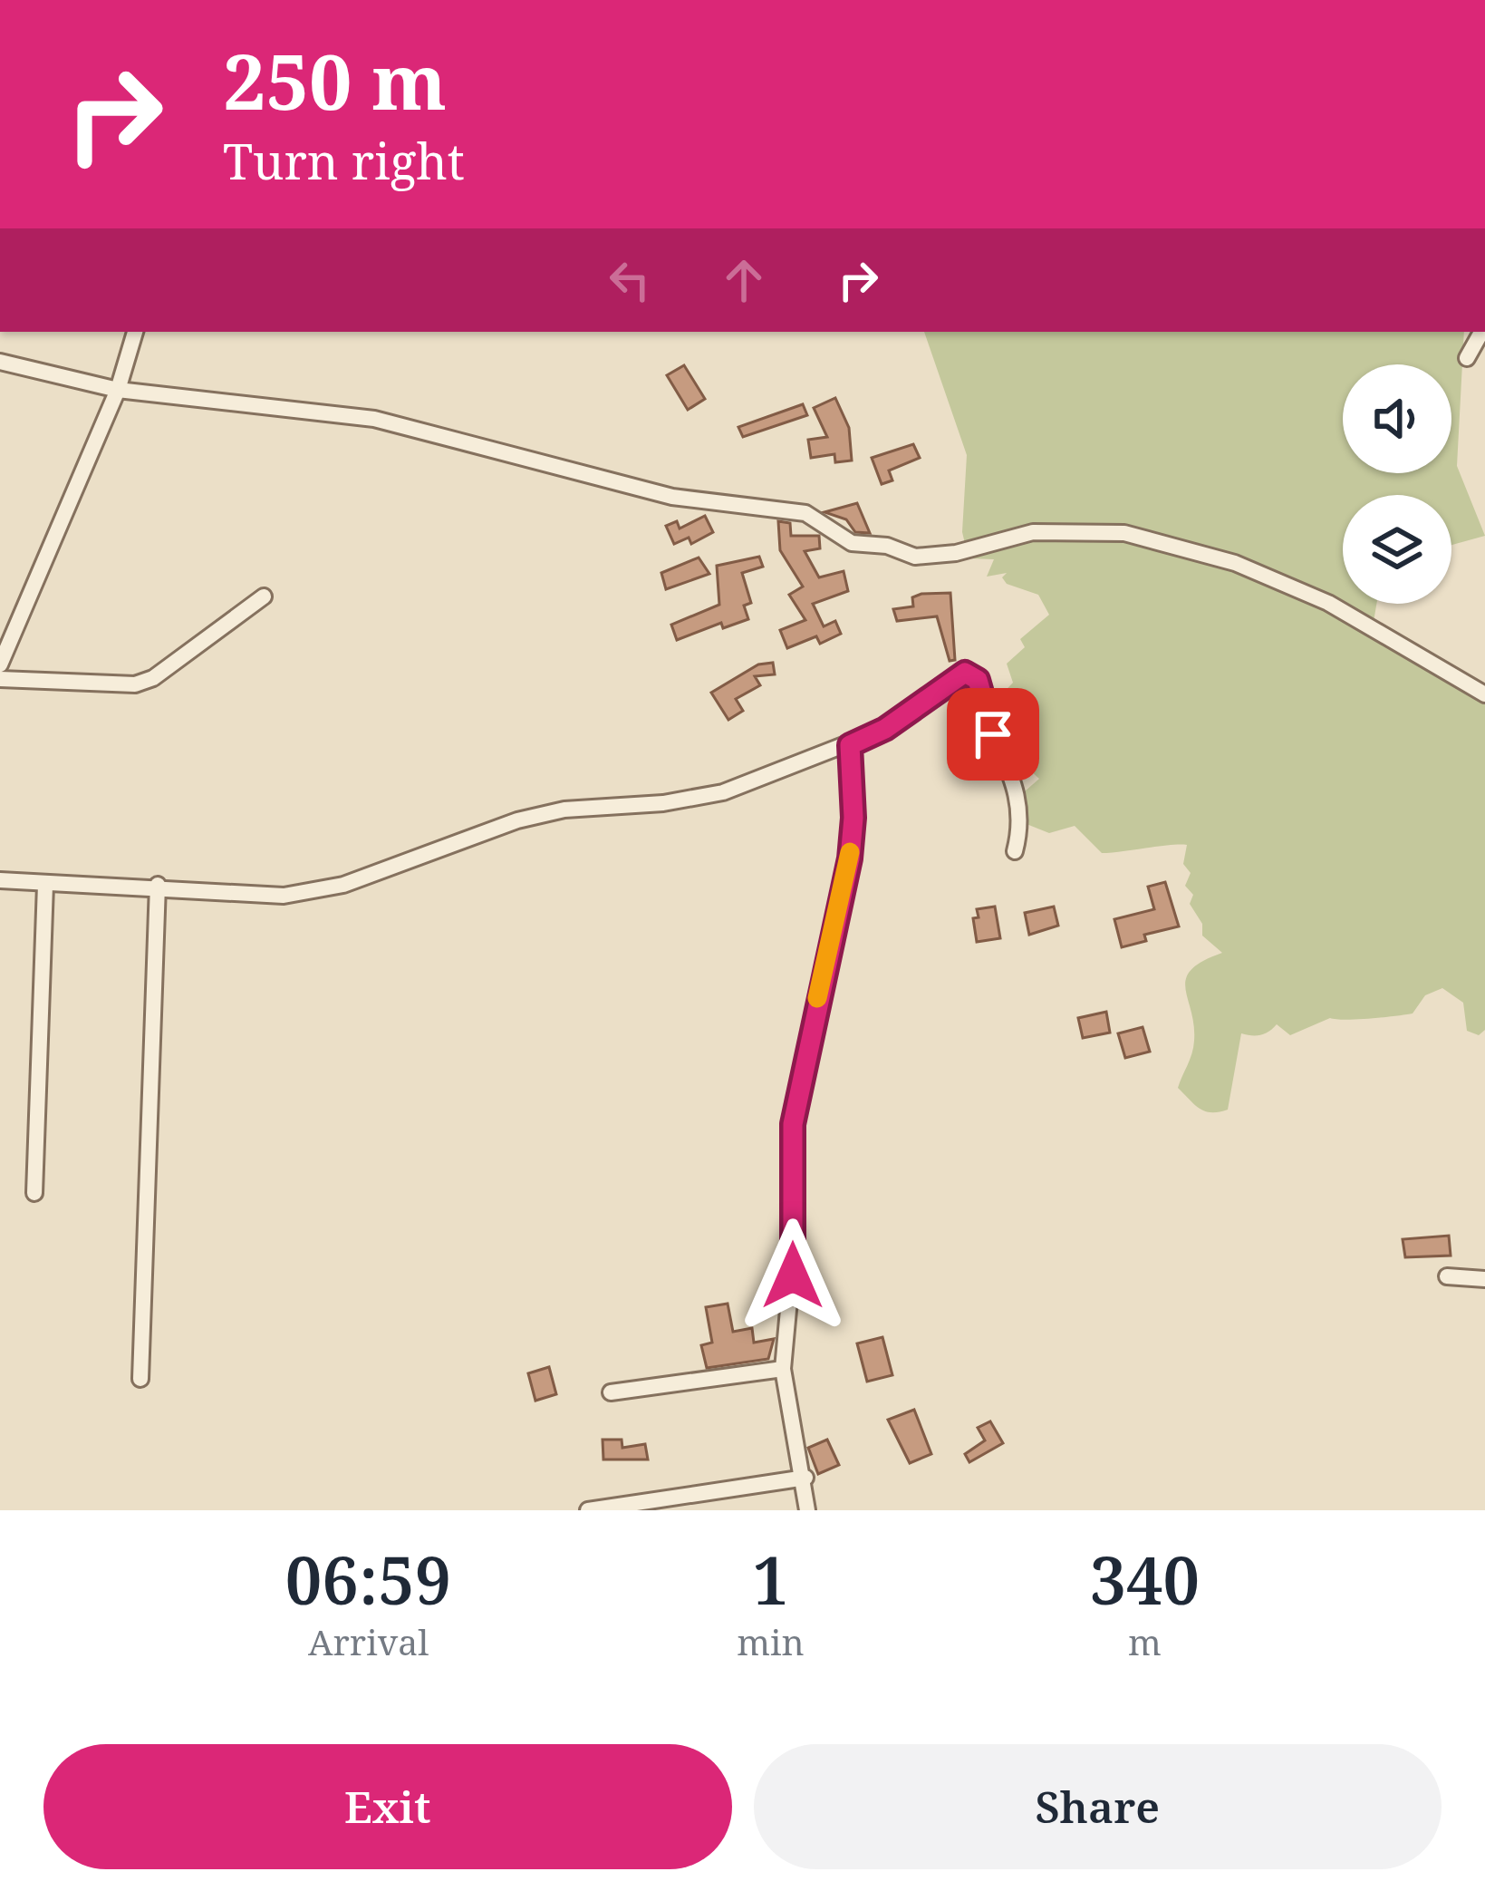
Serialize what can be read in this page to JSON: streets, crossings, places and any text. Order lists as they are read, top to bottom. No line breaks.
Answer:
{"page":{"turn":["250 m","Turn right"],"eta":["06:59","Arrival","1","min","340","m"],"buttons":["Exit","Share"]}}
